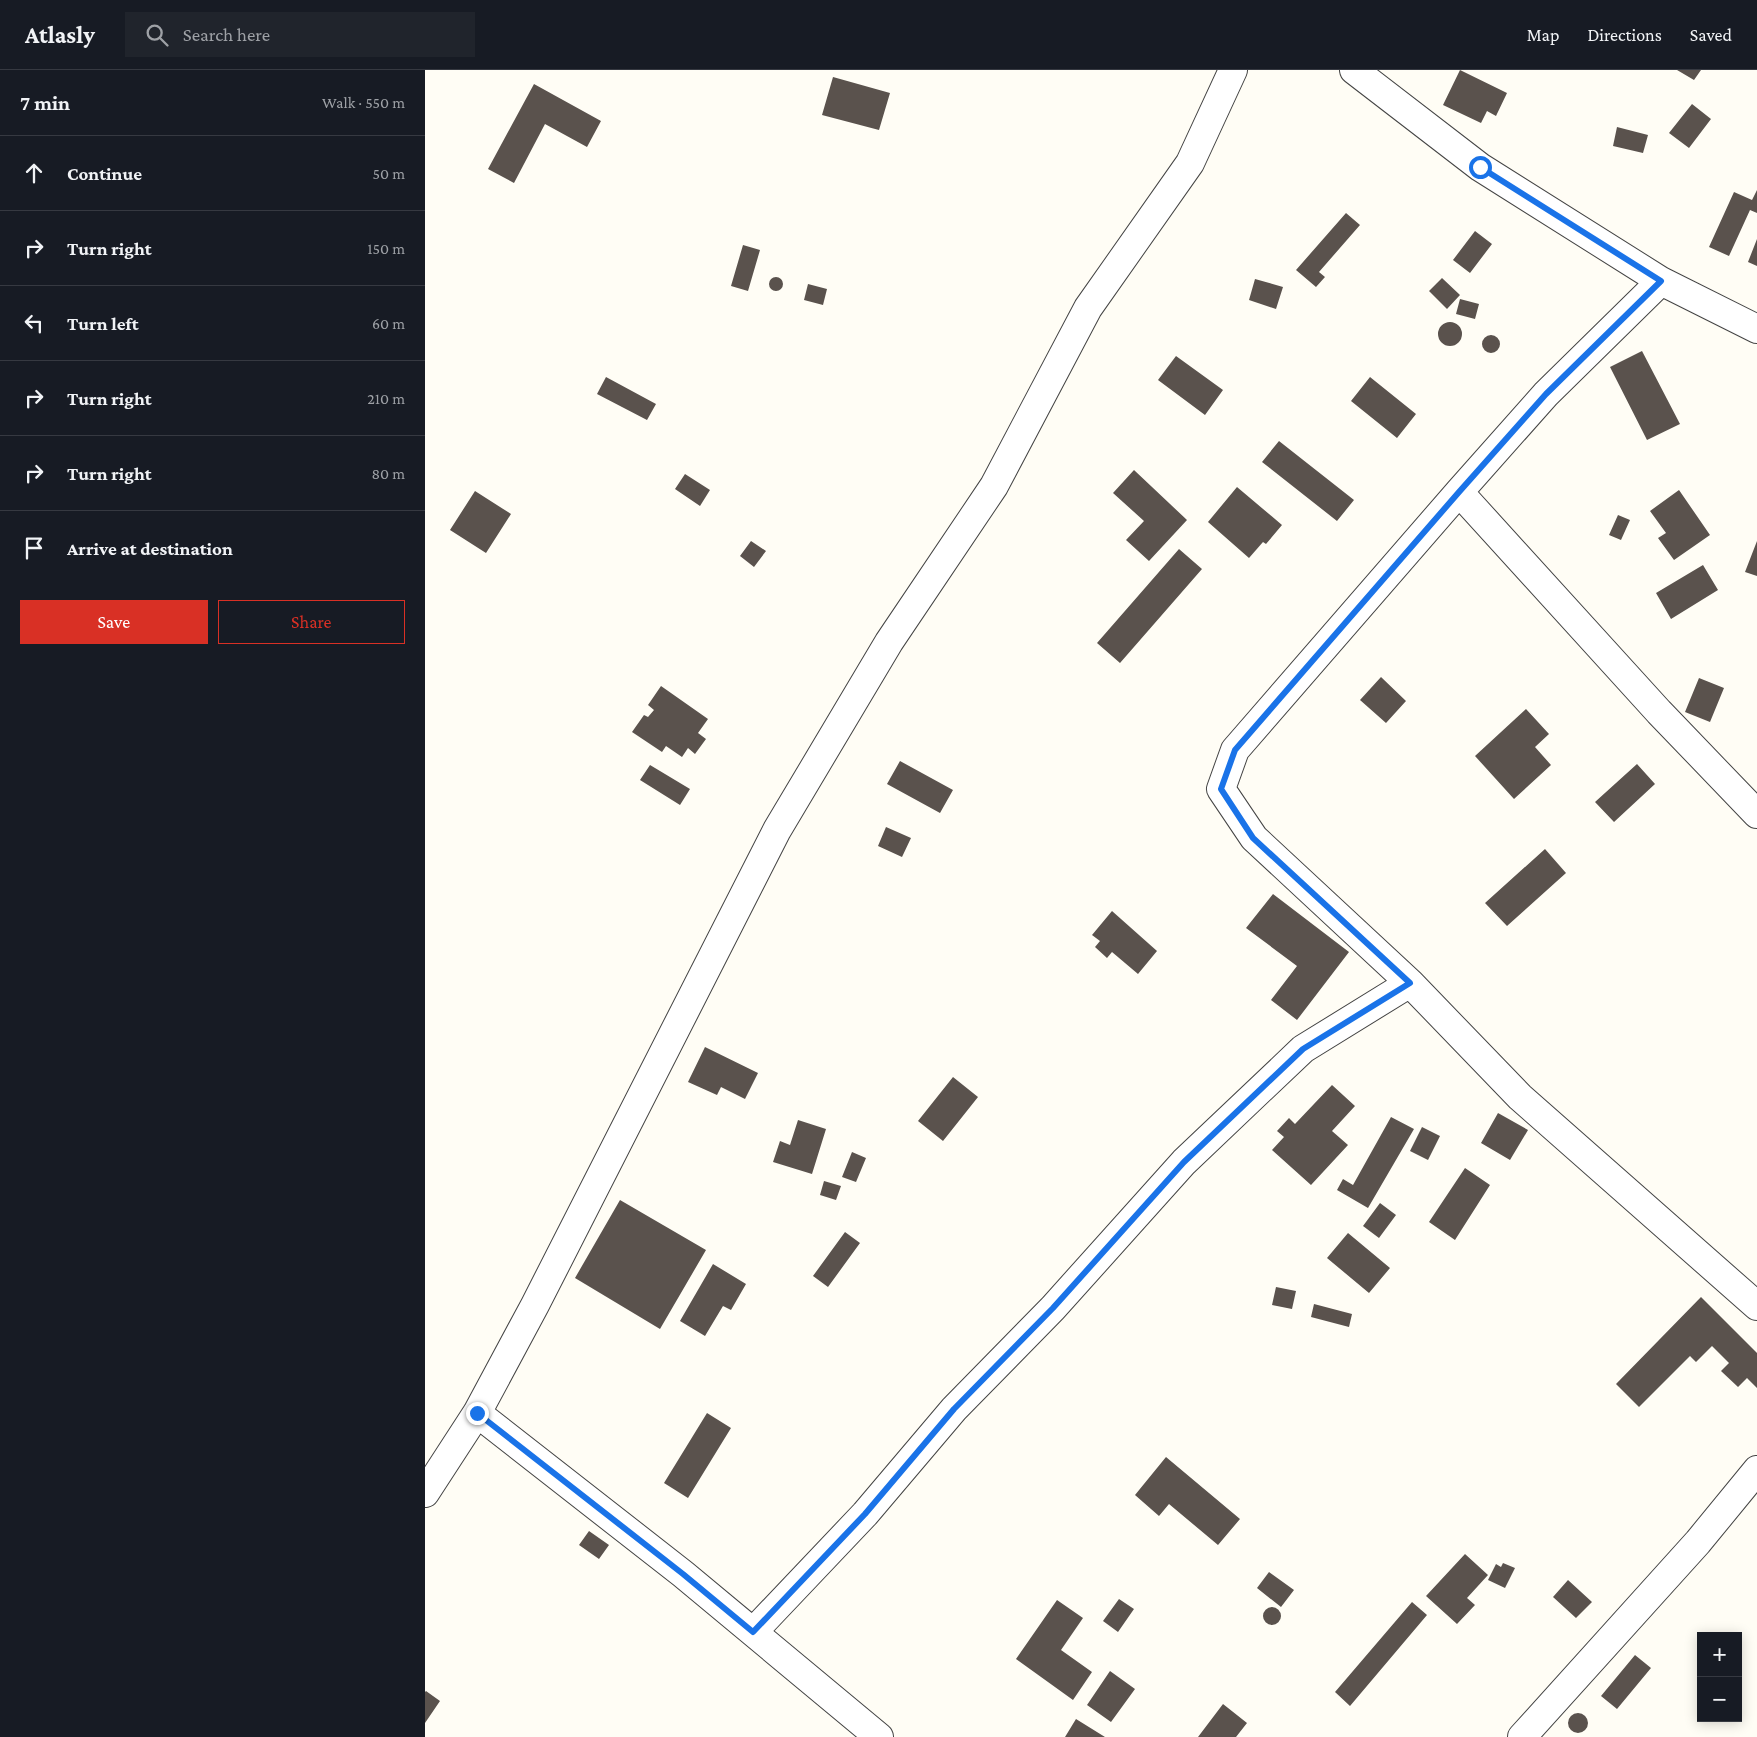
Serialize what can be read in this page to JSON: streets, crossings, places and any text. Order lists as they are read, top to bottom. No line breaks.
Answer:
{"page":{"header":"Atlasly","search":"Search here","nav":["Map","Directions","Saved"],"heading":["7 min","Walk · 550 m"],"list":[["Continue","50 m"],["Turn right","150 m"],["Turn left","60 m"],["Turn right","210 m"],["Turn right","80 m"],"Arrive at destination"],"buttons":["Save","Share"],"map_buttons":["+","−"]}}
